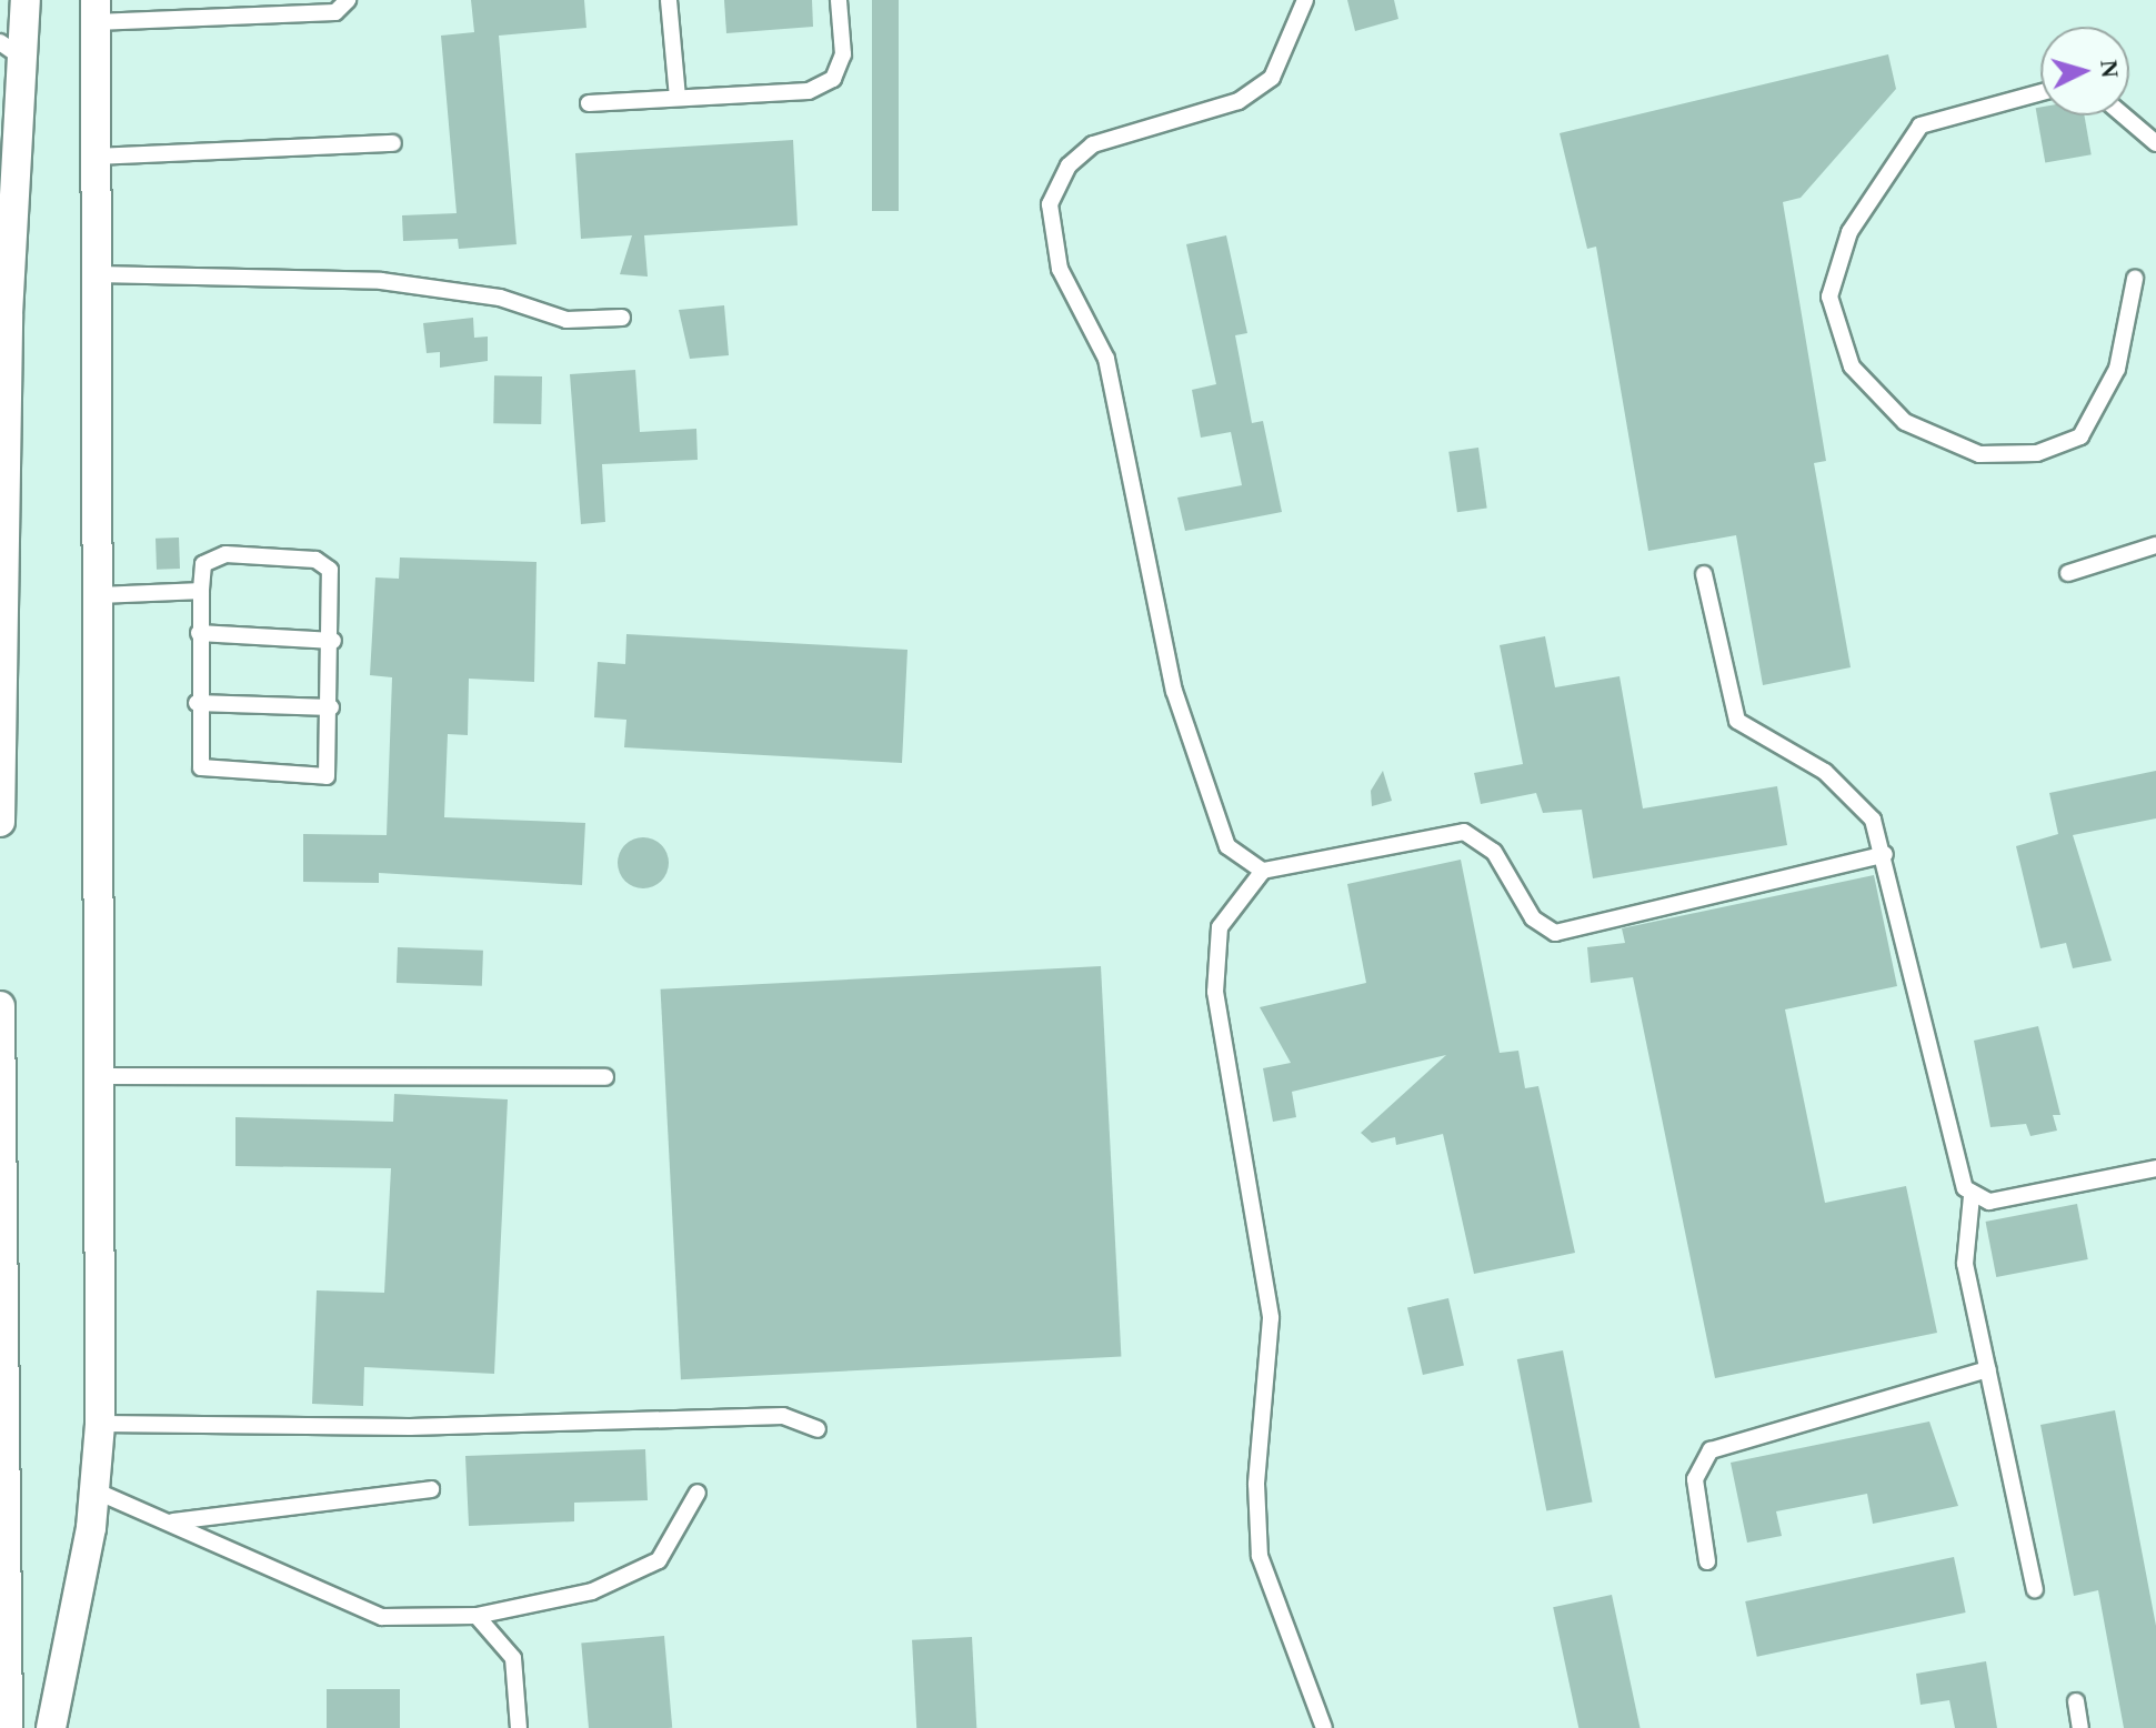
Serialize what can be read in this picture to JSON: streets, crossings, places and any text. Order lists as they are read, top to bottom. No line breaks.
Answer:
{"north":"right"}
